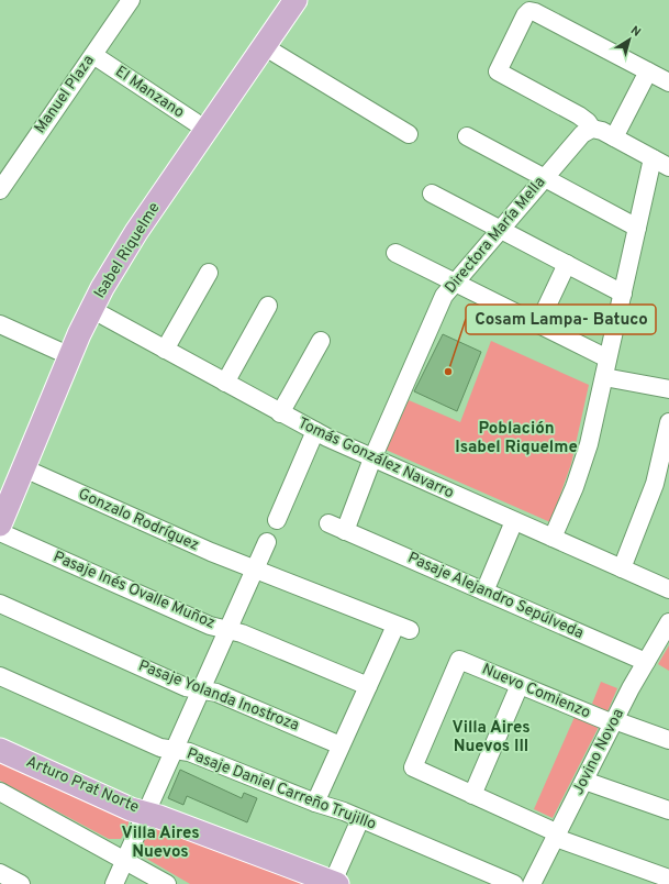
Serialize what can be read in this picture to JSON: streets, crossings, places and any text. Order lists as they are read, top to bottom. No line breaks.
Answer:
{"streets":{"main road":["Isabel Riquelme","Arturo Prat Norte"],"street":["El Manzano","Manuel Plaza","Directora María Mella","Tomás González Navarro","Gonzalo Rodríguez","Pasaje Inés Ovalle Muñoz","Pasaje Alejandro Sepúlveda","Nuevo Comienzo","Pasaje Yolanda Inostroza","Jovino Novoa","Pasaje Daniel Carreño Trujillo"]},"crossings":[["El Manzano","Manuel Plaza"],["El Manzano","Isabel Riquelme"],["Directora María Mella","Tomás González Navarro"],["Isabel Riquelme","Tomás González Navarro"],["Isabel Riquelme","Gonzalo Rodríguez"],["Gonzalo Rodríguez","Pasaje Inés Ovalle Muñoz"],["Pasaje Alejandro Sepúlveda","Jovino Novoa"],["Nuevo Comienzo","Jovino Novoa"]],"districts":["Población Isabel Riquelme","Villa Aires Nuevos III","Villa Aires Nuevos"],"places":["Cosam Lampa- Batuco"],"north":"top right"}
